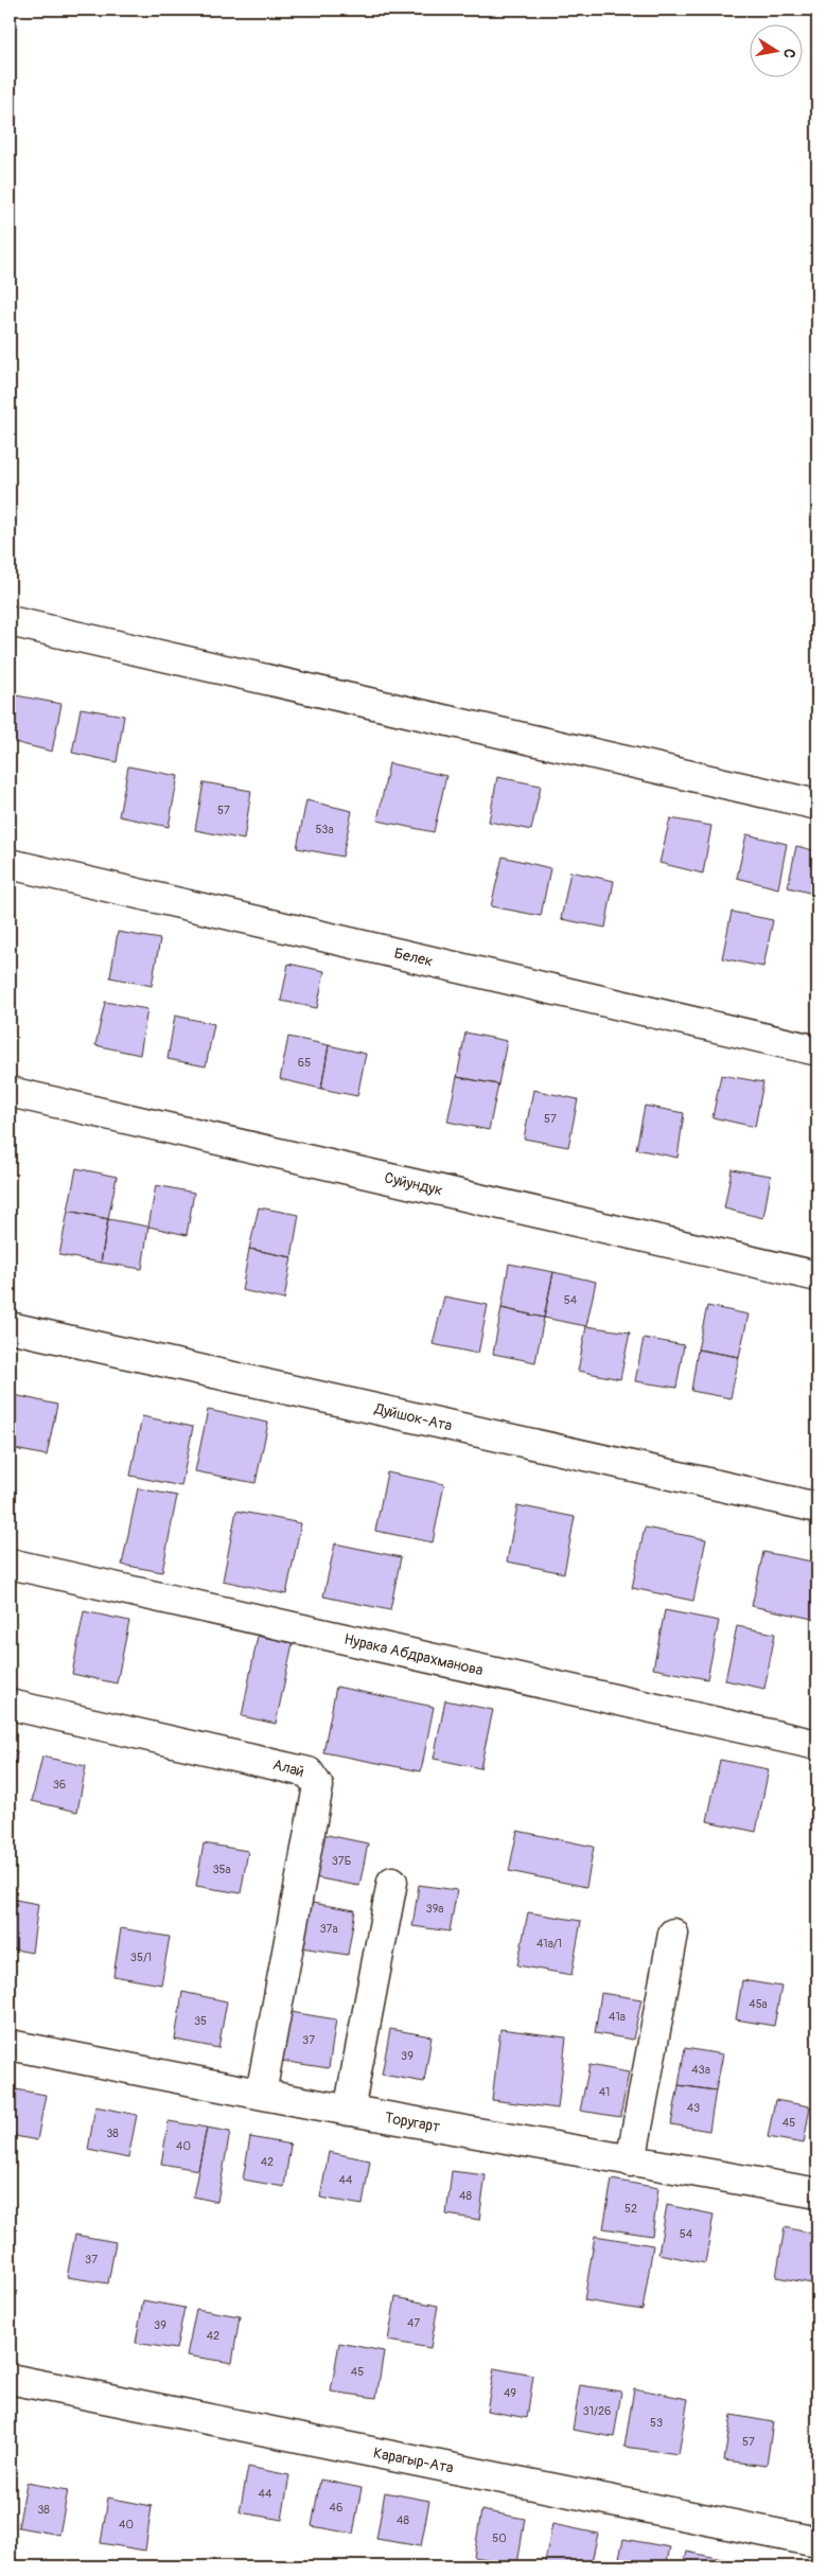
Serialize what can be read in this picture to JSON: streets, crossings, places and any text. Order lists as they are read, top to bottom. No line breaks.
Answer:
{"streets":{"street":["Белек","Суйундук","Дуйшок-Ата","Нурака Абдрахманова","Алай","Торугарт","Карагыр-Ата"]},"crossings":[["Алай","Торугарт"]],"house_numbers":["57","53а","65","57","54","36","37Б","35а","39а","37а","41а/1","35/1","45а","41а","35","37","39","43а","41","43","45","38","40","42","44","48","52","54","37","47","39","42","45","49","31/26","53","57","44","46","38","48","40","50"],"north":"right"}
